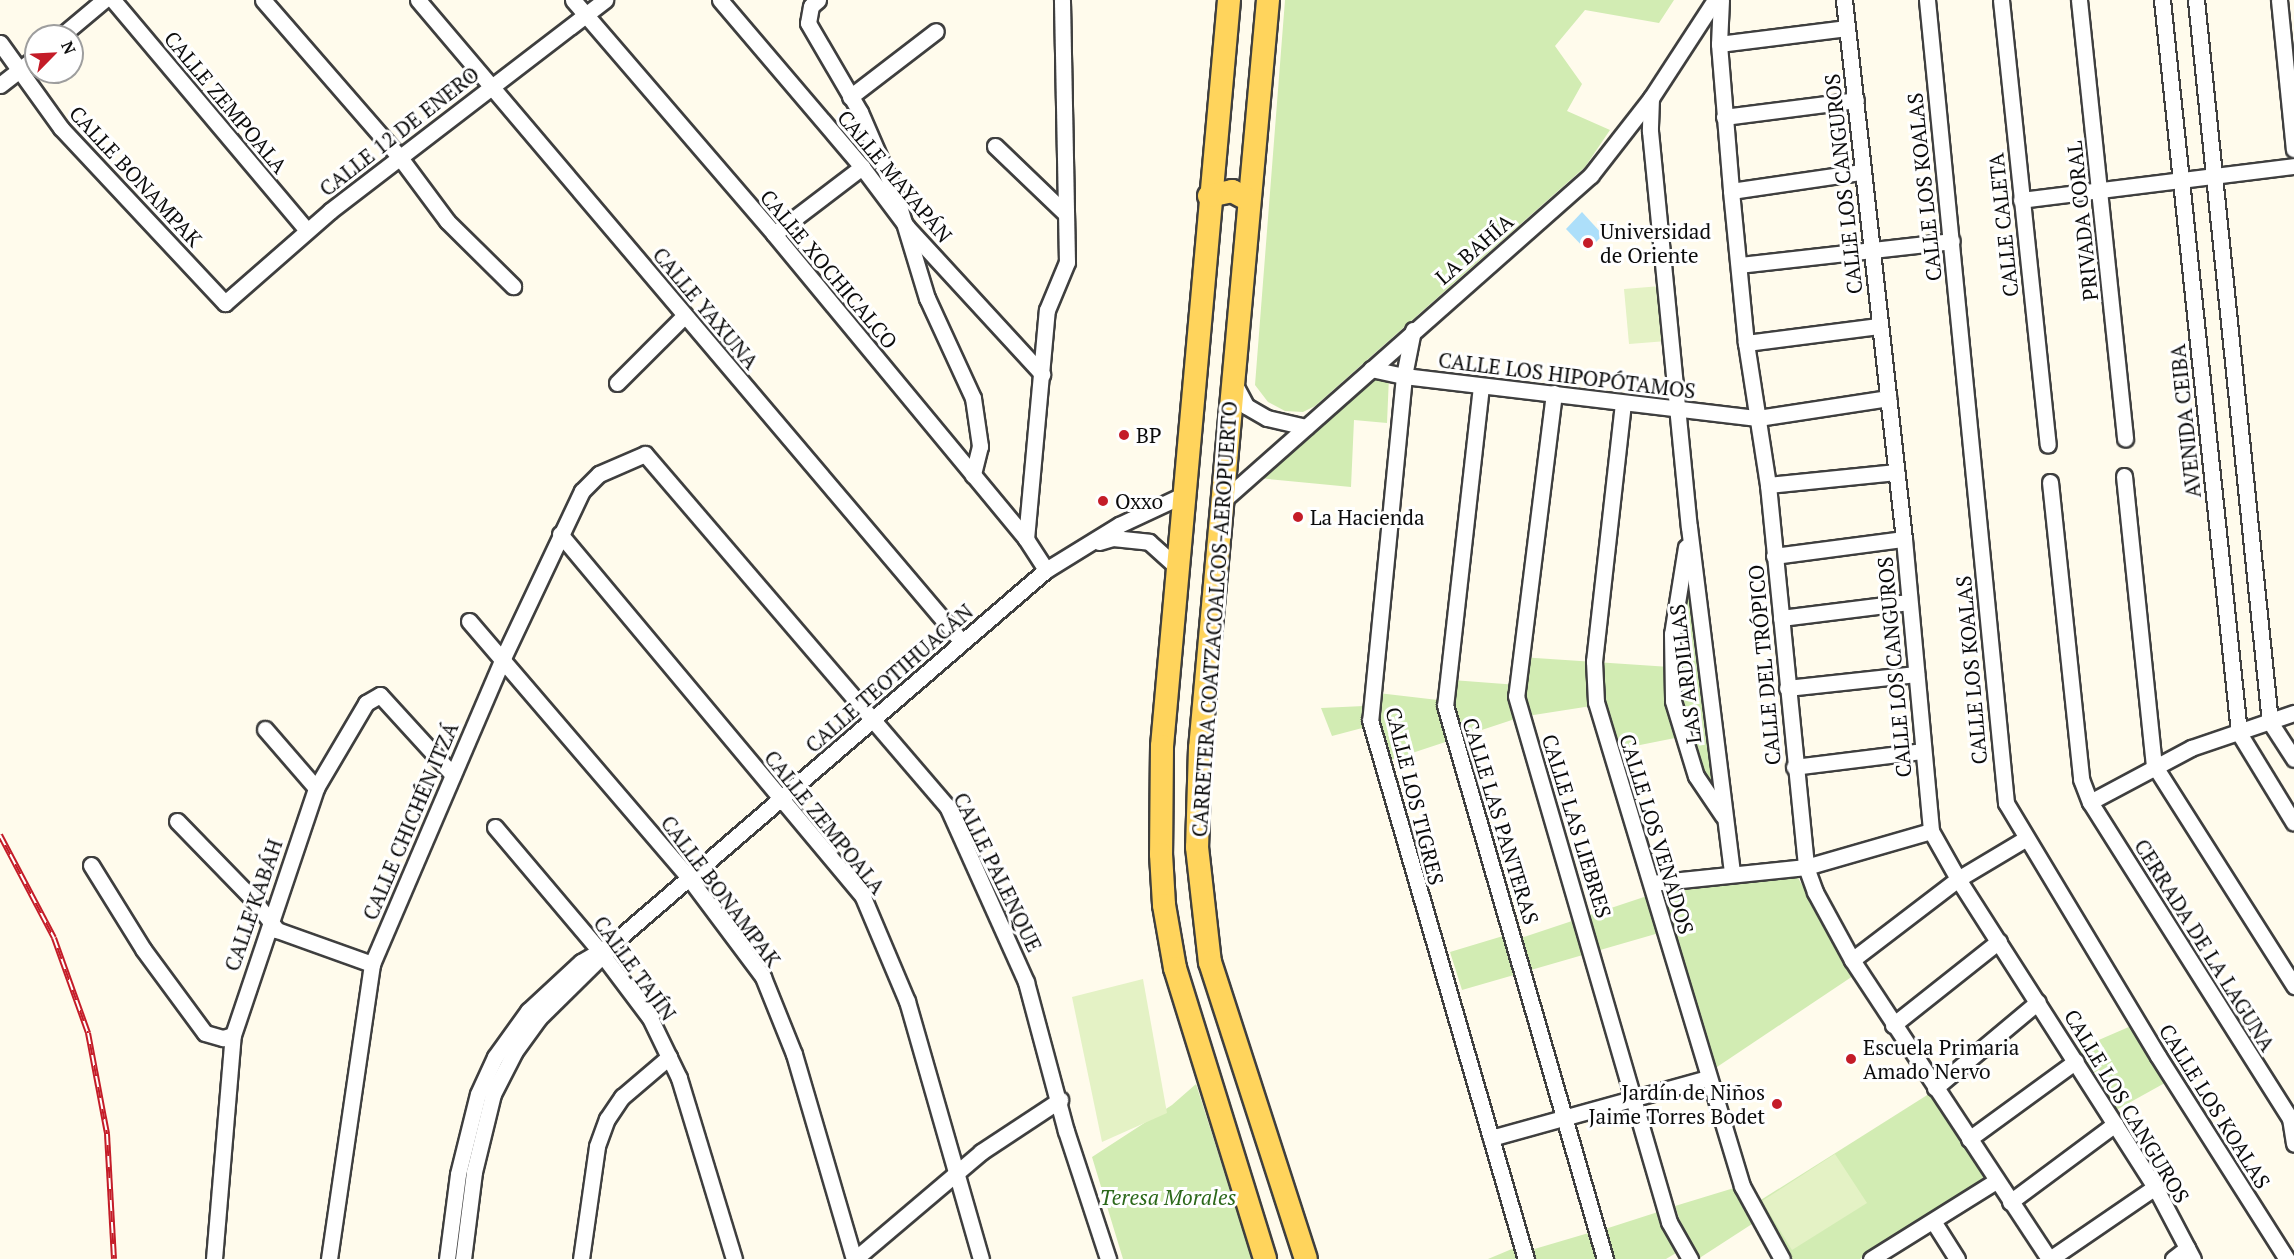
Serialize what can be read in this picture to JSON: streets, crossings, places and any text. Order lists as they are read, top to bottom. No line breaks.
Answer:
{"streets":{"main road":["CARRETERA COATZACOALCOS-AEROPUERTO"],"street":["CALLE ZEMPOALA","CALLE 12 DE ENERO","CALLE BONAMPAK","CALLE MAYAPÁN","CALLE LOS CANGUROS","CALLE LOS KOALAS","PRIVADA CORAL","CALLE CALETA","LA BAHÍA","CALLE XOCHICALCO","CALLE YAXUNA","CALLE LOS HIPOPÓTAMOS","AVENIDA CEIBA","CALLE DEL TRÓPICO","LAS ARDILLAS","CALLE TEOTIHUACÁN","CALLE LOS TIGRES","CALLE CHICHÉN ITZÁ","CALLE LAS PANTERAS","CALLE LAS LIEBRES","CALLE LOS VENADOS","CALLE PALENQUE","CALLE KABÁH","CERRADA DE LA LAGUNA","CALLE TAJÍN"]},"crossings":[["CALLE ZEMPOALA","CALLE 12 DE ENERO"],["CALLE ZEMPOALA","CALLE TEOTIHUACÁN"],["CALLE ZEMPOALA","CALLE CHICHÉN ITZÁ"],["CALLE 12 DE ENERO","CALLE BONAMPAK"],["CALLE 12 DE ENERO","CALLE XOCHICALCO"],["CALLE 12 DE ENERO","CALLE YAXUNA"],["CALLE BONAMPAK","CALLE TEOTIHUACÁN"],["CALLE BONAMPAK","CALLE CHICHÉN ITZÁ"],["CALLE LOS CANGUROS","CALLE LOS HIPOPÓTAMOS"],["LA BAHÍA","CALLE LOS HIPOPÓTAMOS"],["LA BAHÍA","CARRETERA COATZACOALCOS-AEROPUERTO"],["LA BAHÍA","LAS ARDILLAS"],["LA BAHÍA","CALLE LOS TIGRES"],["CALLE XOCHICALCO","CALLE TEOTIHUACÁN"],["CALLE YAXUNA","CALLE TEOTIHUACÁN"],["CALLE LOS HIPOPÓTAMOS","CALLE DEL TRÓPICO"],["CALLE LOS HIPOPÓTAMOS","LAS ARDILLAS"],["CALLE LOS HIPOPÓTAMOS","CALLE LOS TIGRES"],["CALLE LOS HIPOPÓTAMOS","CALLE LAS PANTERAS"],["CALLE LOS HIPOPÓTAMOS","CALLE LAS LIEBRES"],["CALLE LOS HIPOPÓTAMOS","CALLE LOS VENADOS"],["CARRETERA COATZACOALCOS-AEROPUERTO","CALLE TEOTIHUACÁN"],["CALLE TEOTIHUACÁN","CALLE PALENQUE"],["CALLE TEOTIHUACÁN","CALLE TAJÍN"],["CALLE CHICHÉN ITZÁ","CALLE PALENQUE"],["CALLE CHICHÉN ITZÁ","CALLE KABÁH"]],"parks":["Teresa Morales"],"places":["Universidad de Oriente","BP","Oxxo","La Hacienda","Escuela Primaria Amado Nervo","Jardín de Niños Jaime Torres Bodet"],"north":"top right"}
